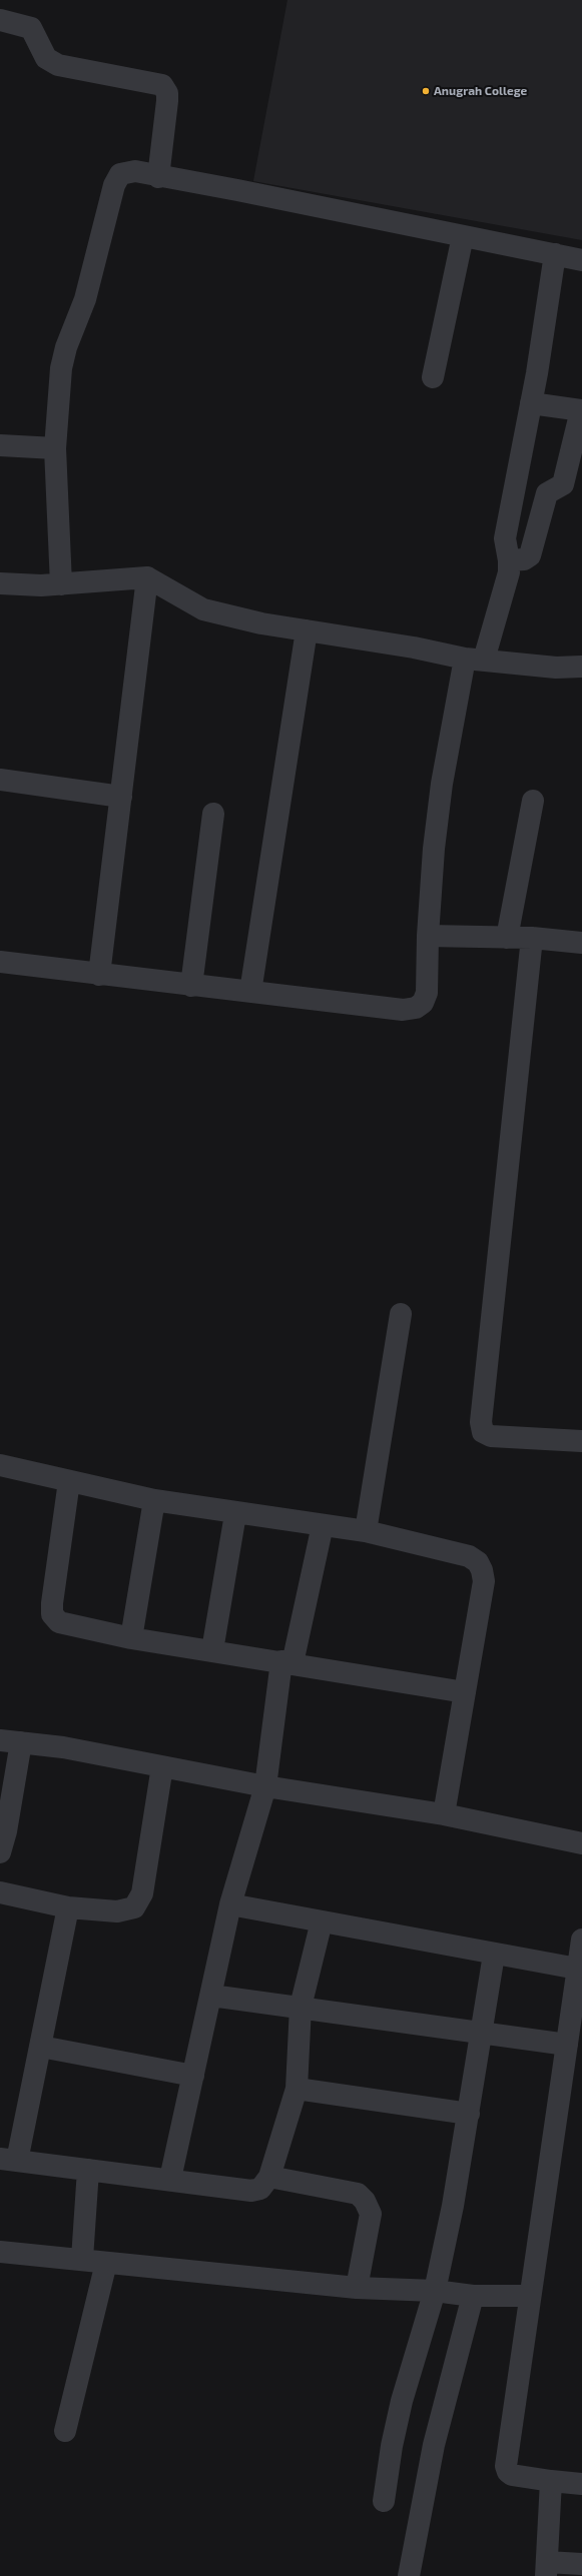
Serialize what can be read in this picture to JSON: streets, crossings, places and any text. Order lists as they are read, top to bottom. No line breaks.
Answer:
{"places":["Anugrah College"]}
